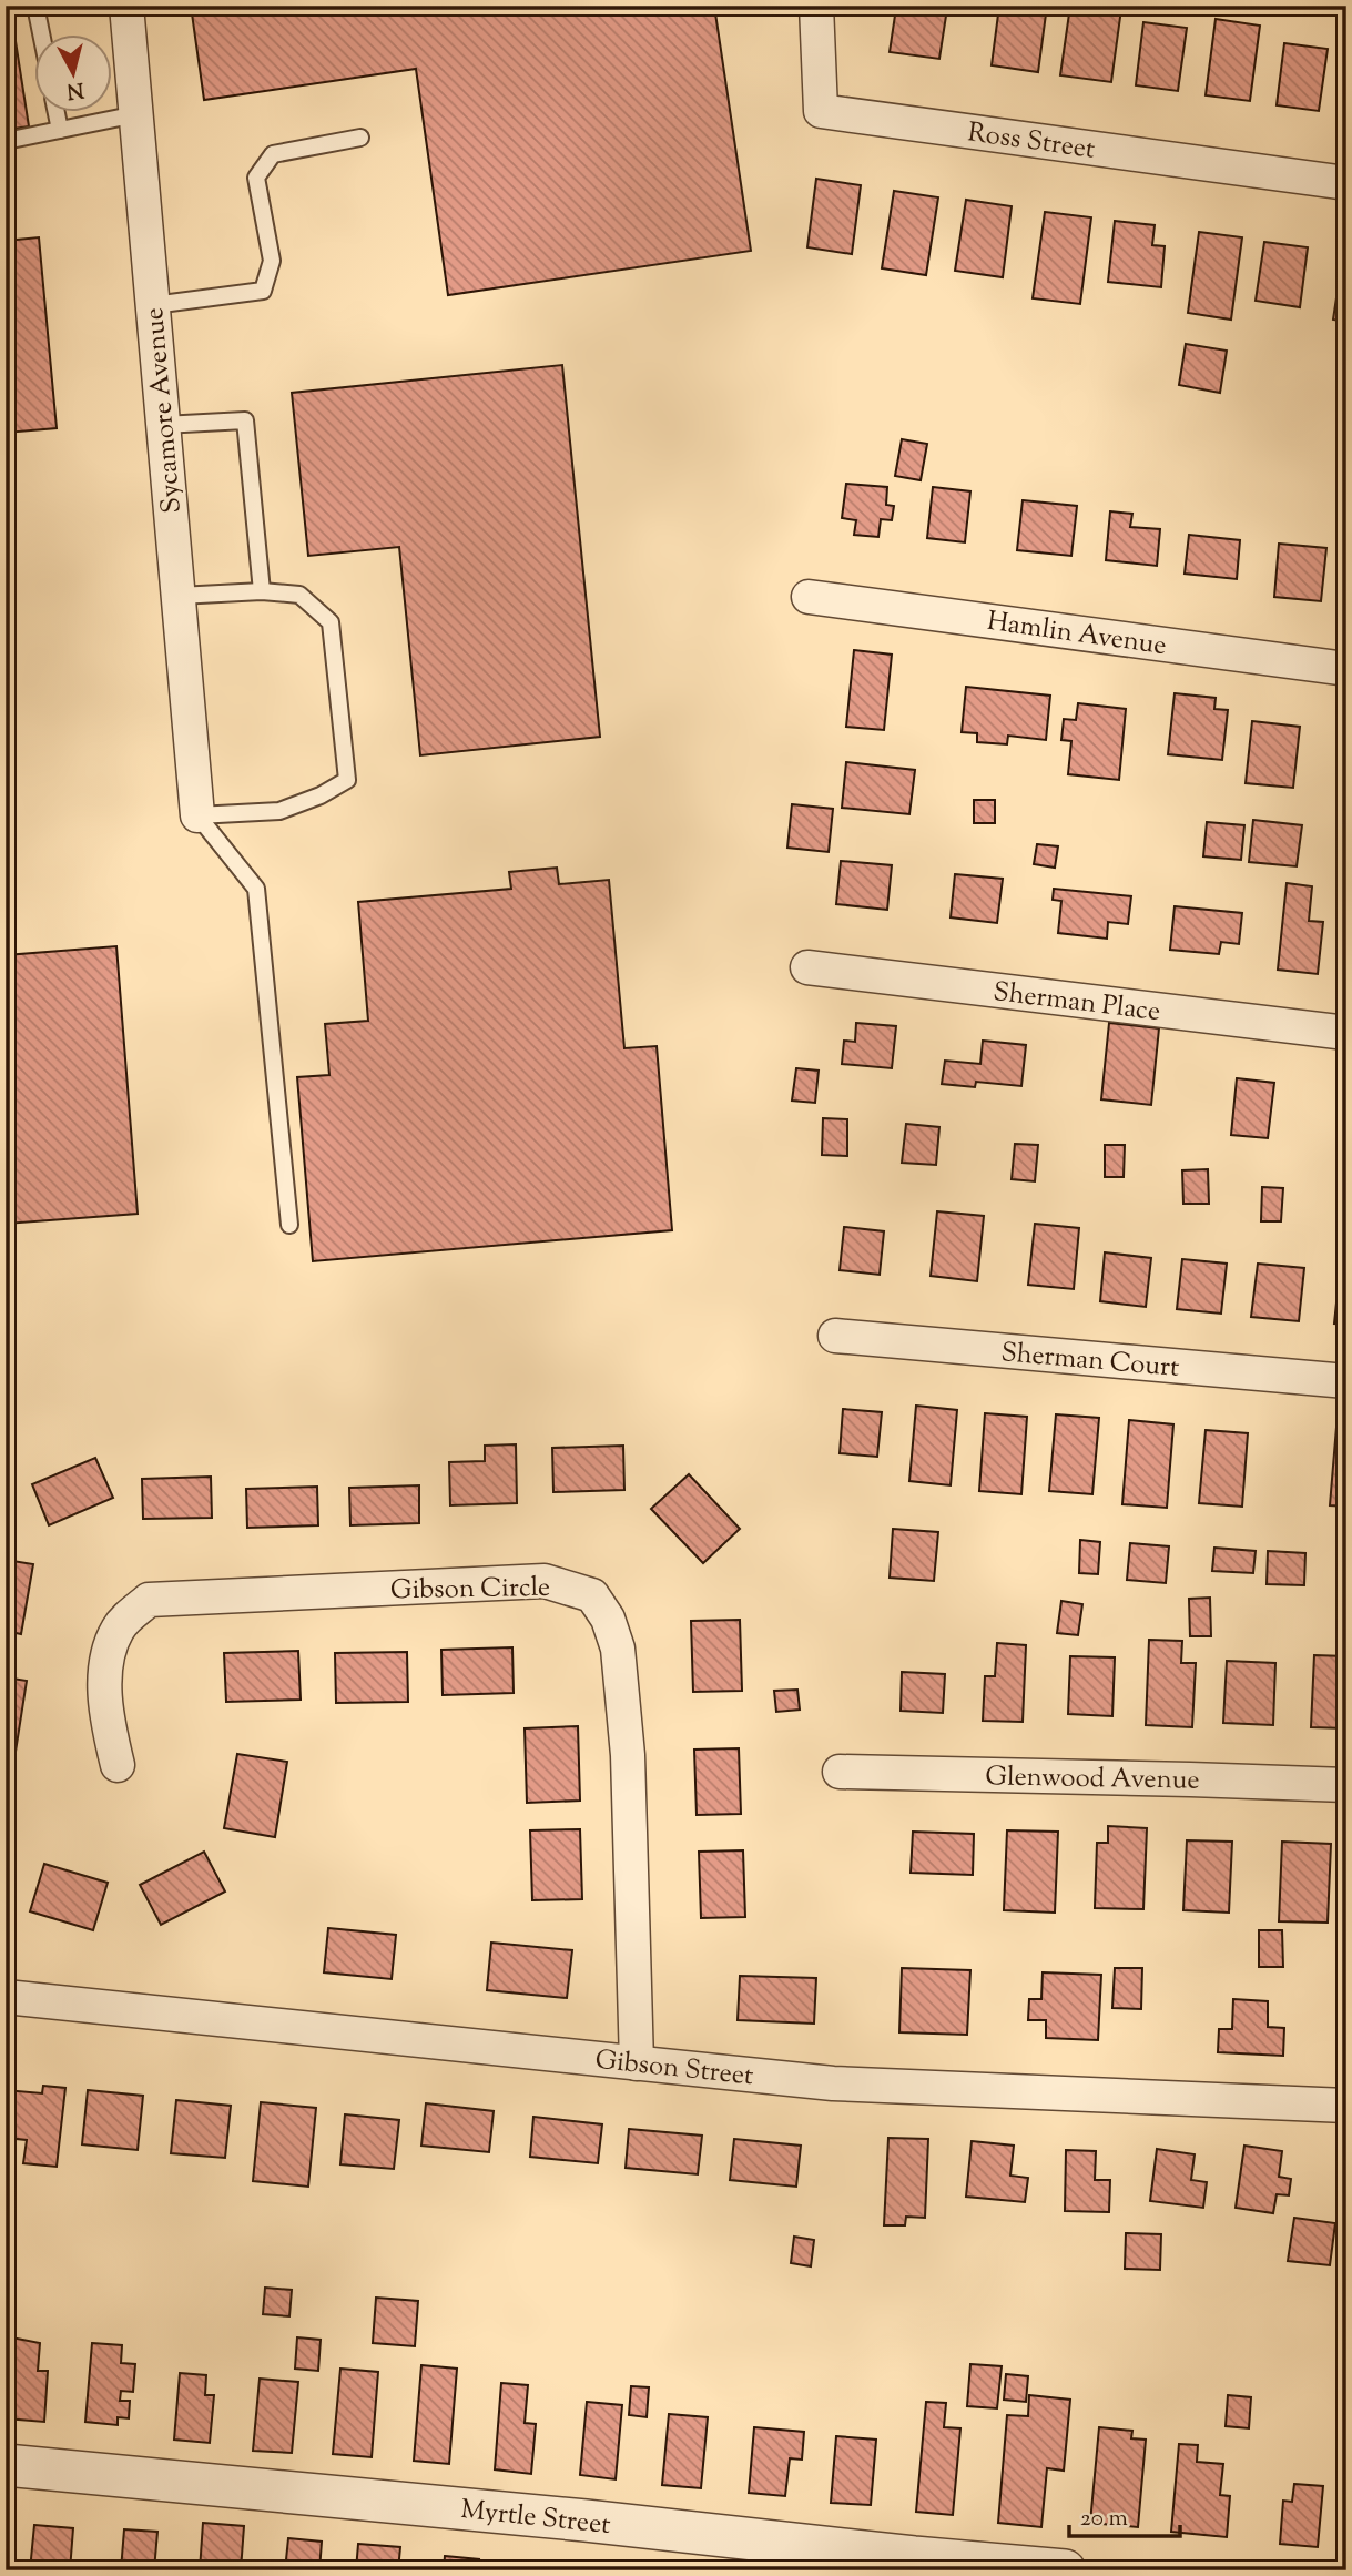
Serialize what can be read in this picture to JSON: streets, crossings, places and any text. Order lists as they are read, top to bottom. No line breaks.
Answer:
{"streets":{"street":["Ross Street","Sycamore Avenue","Hamlin Avenue","Sherman Place","Sherman Court","Gibson Circle","Glenwood Avenue","Gibson Street","Myrtle Street"]},"crossings":[["Gibson Circle","Gibson Street"]],"scale_bar":"20 m","north":"bottom"}
